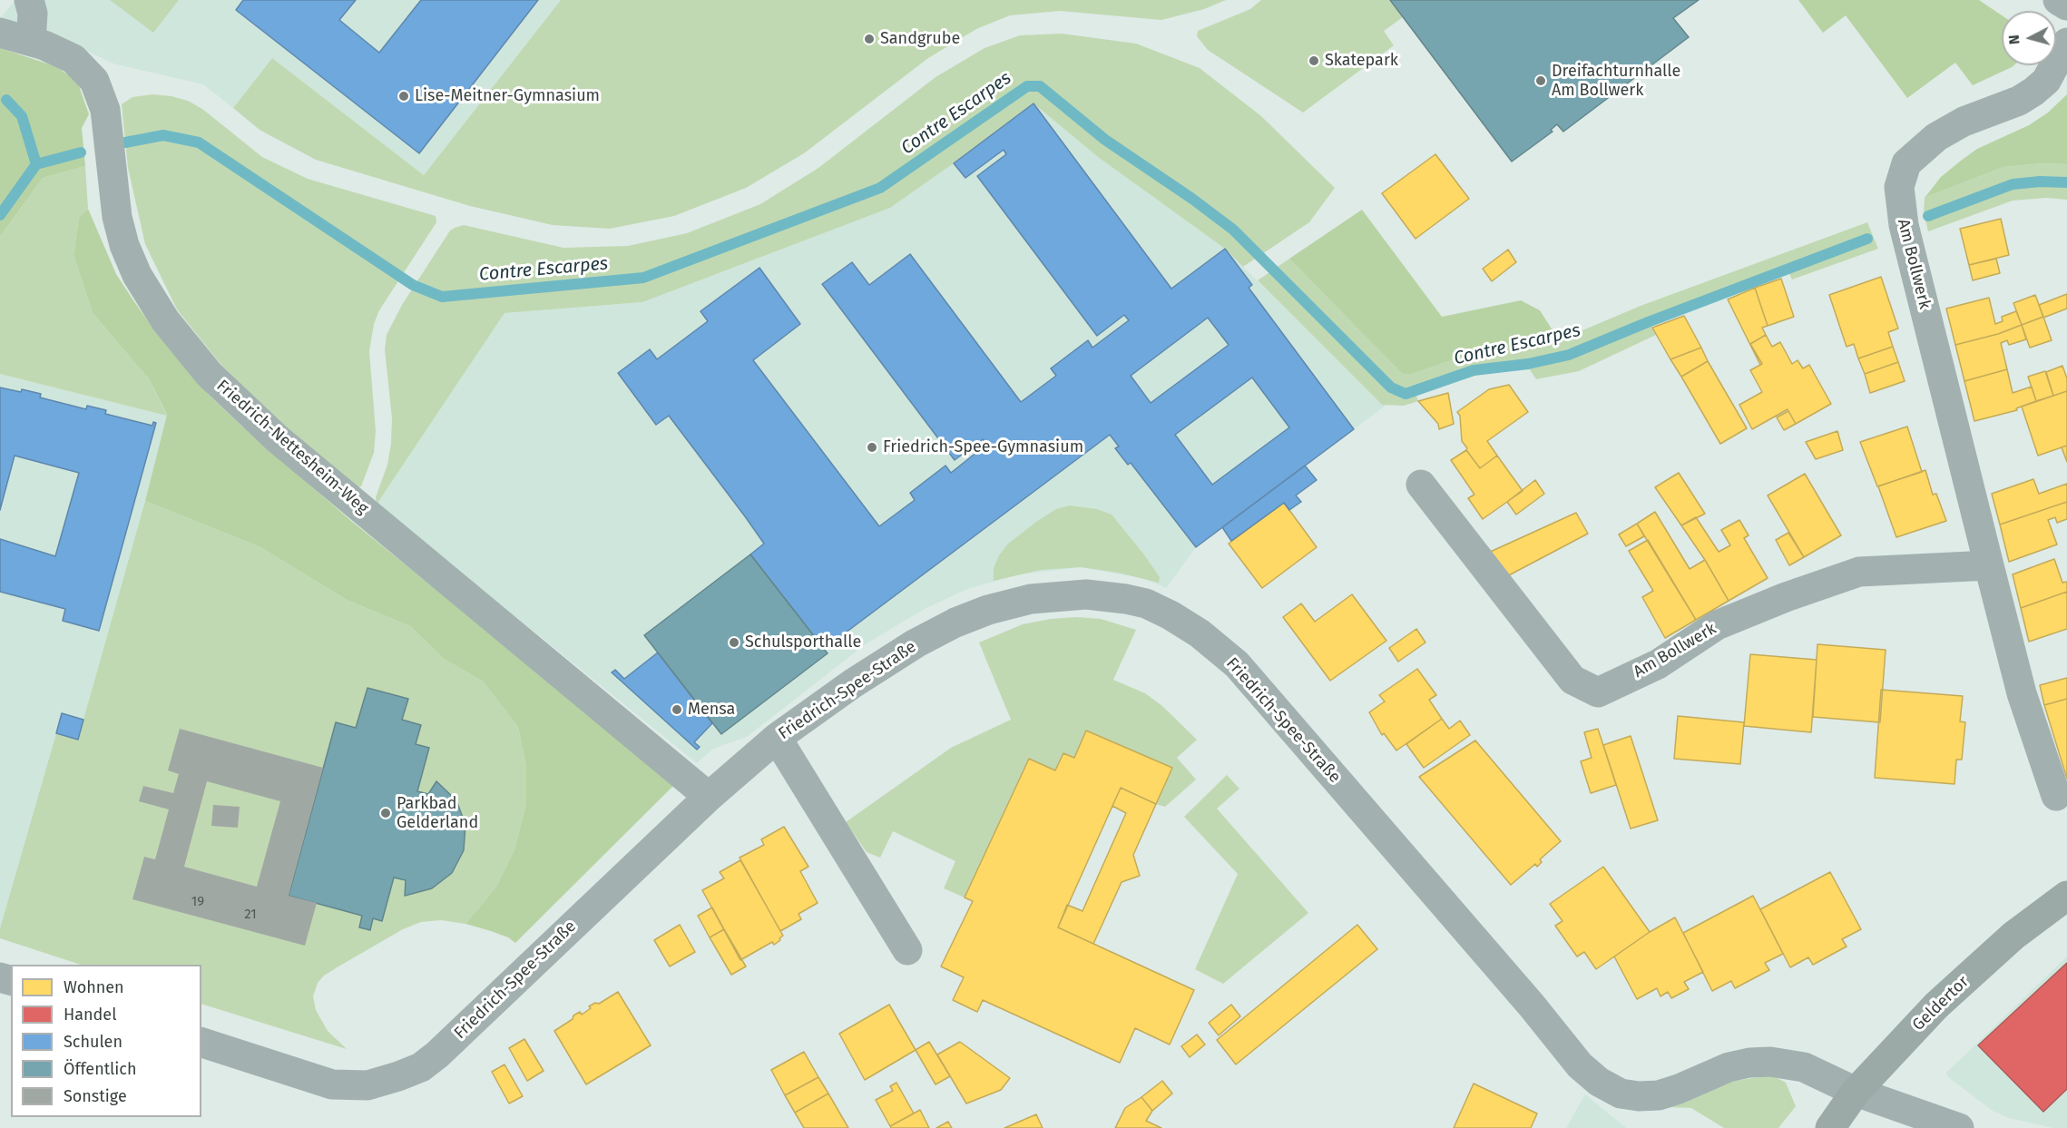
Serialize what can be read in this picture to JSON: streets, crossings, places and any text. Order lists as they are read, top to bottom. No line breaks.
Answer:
{"streets":{"main road":["Geldertor"],"street":["Am Bollwerk","Friedrich-Nettesheim-Weg","Friedrich-Spee-Straße"]},"crossings":[["Friedrich-Nettesheim-Weg","Friedrich-Spee-Straße"],["Friedrich-Spee-Straße","Geldertor"]],"water":["Contre Escarpes"],"places":["Sandgrube","Skatepark","Dreifachturnhalle Am Bollwerk","Lise-Meitner-Gymnasium","Friedrich-Spee-Gymnasium","Schulsporthalle","Mensa","Parkbad Gelderland"],"house_numbers":["19","21"],"legend":["Wohnen","Handel","Schulen","Öffentlich","Sonstige"],"north":"left"}
